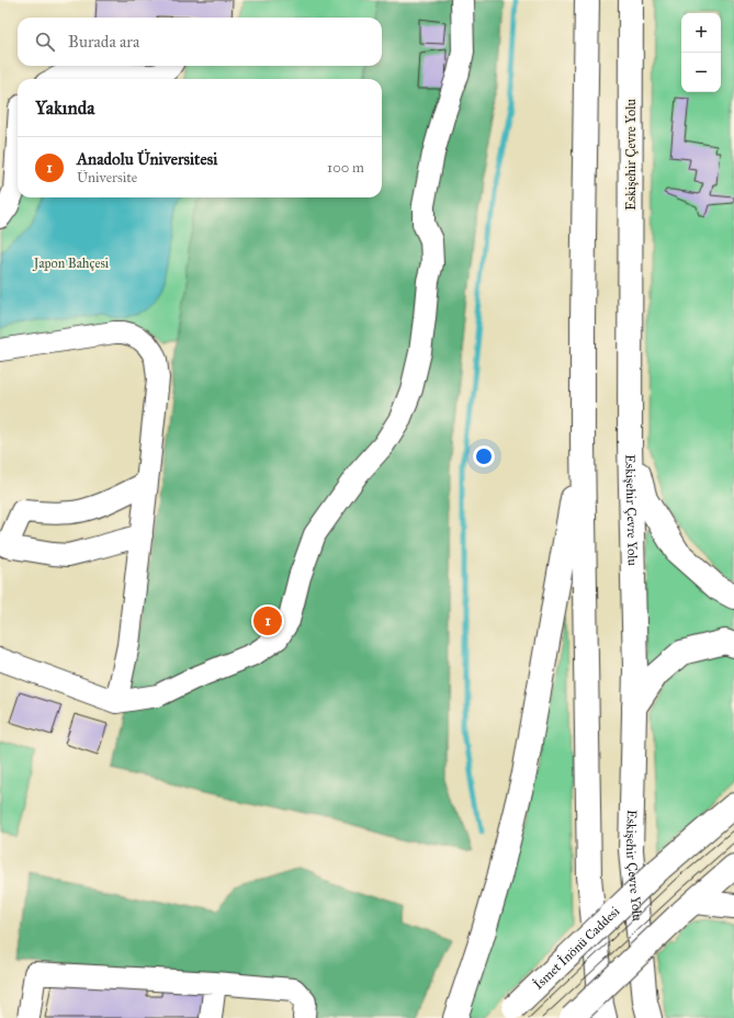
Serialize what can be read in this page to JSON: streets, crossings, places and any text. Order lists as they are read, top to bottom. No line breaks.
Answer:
{"streets":{"main road":["Eskişehir Çevre Yolu","İsmet İnönü Caddesi"]},"parks":["Japon Bahçesi"],"page":{"map_buttons":["+","−"],"search":"Burada ara","heading":"Yakında","list":[{"mark":"1","name":"Anadolu Üniversitesi","note":"Üniversite","value":"100 m"}],"pins":"1"}}
